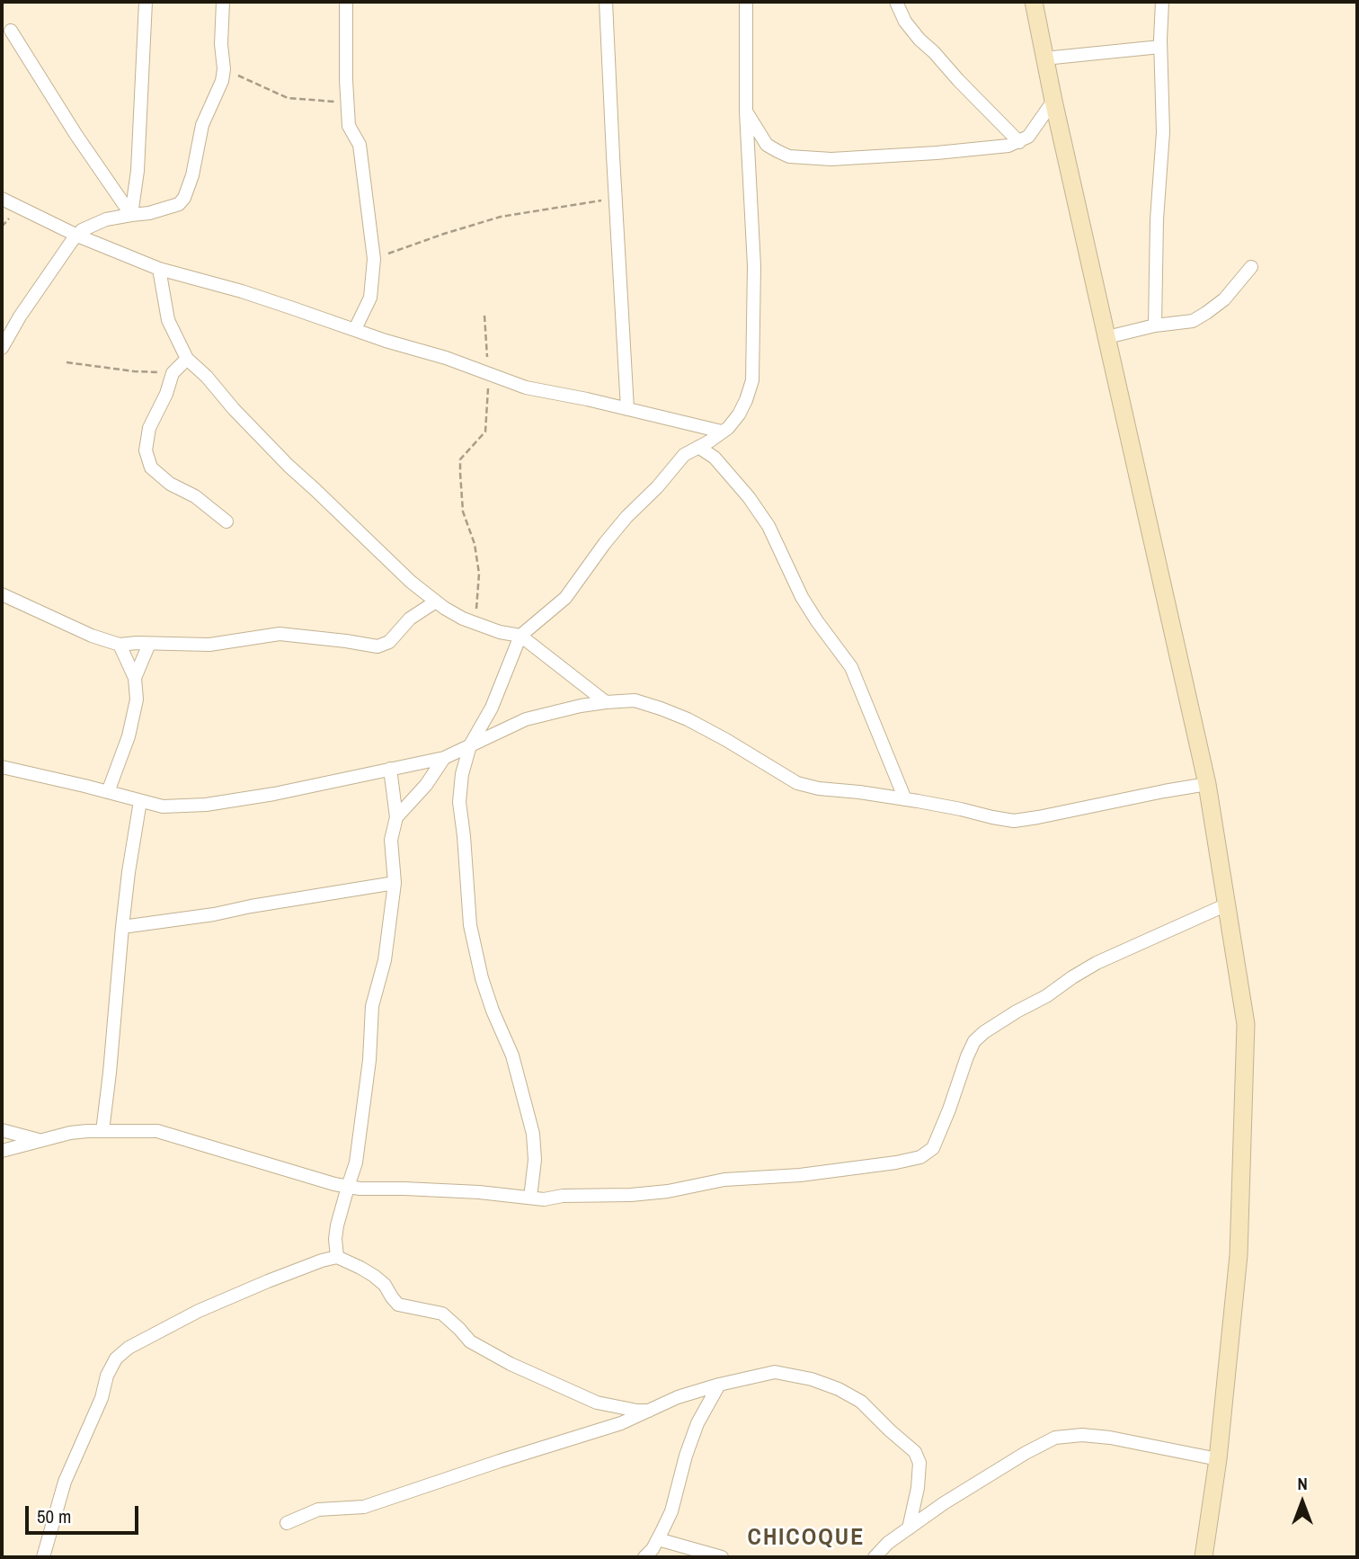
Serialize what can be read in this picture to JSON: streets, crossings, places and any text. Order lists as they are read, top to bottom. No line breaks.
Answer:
{"districts":["CHICOQUE"],"scale_bar":"50 m","north":"top"}
